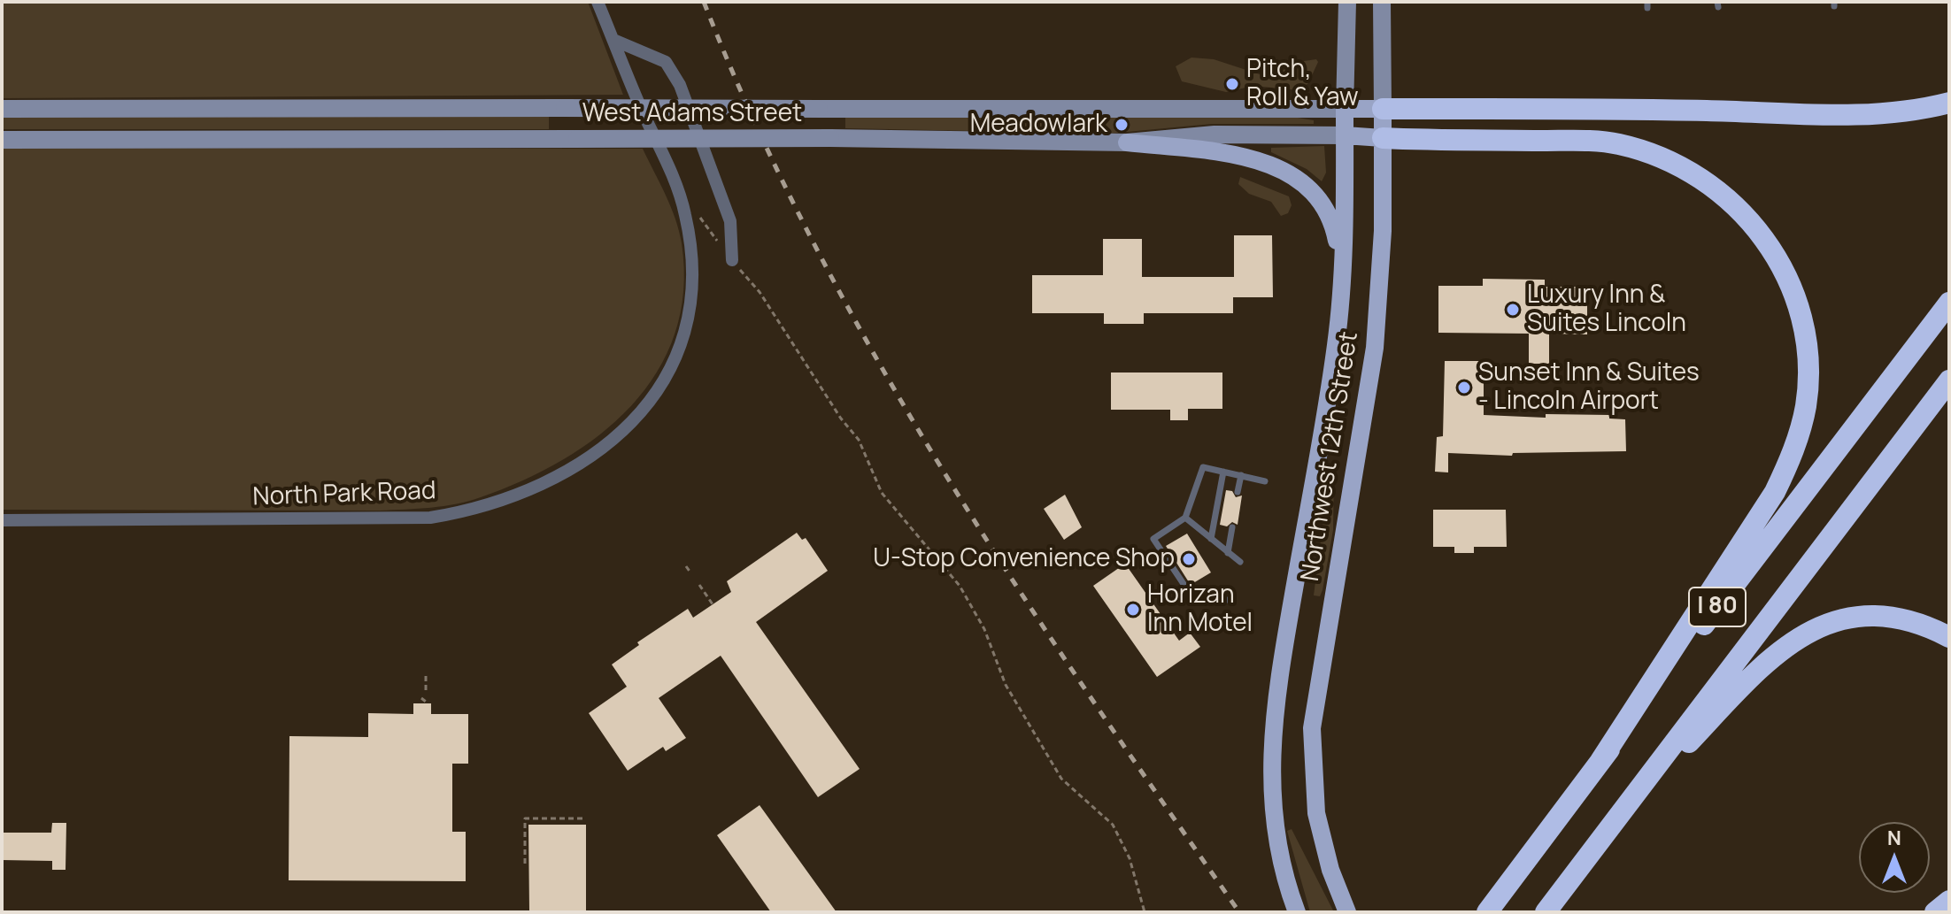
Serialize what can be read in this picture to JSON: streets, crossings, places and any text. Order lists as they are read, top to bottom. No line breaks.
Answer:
{"streets":{"highway":["I 80"],"main road":["West Adams Street","Northwest 12th Street"],"street":["North Park Road"]},"crossings":[["West Adams Street","Northwest 12th Street"]],"places":["Pitch, Roll & Yaw","Meadowlark","Luxury Inn & Suites Lincoln","Sunset Inn & Suites - Lincoln Airport","U-Stop Convenience Shop","Horizan Inn Motel"],"north":"top"}
